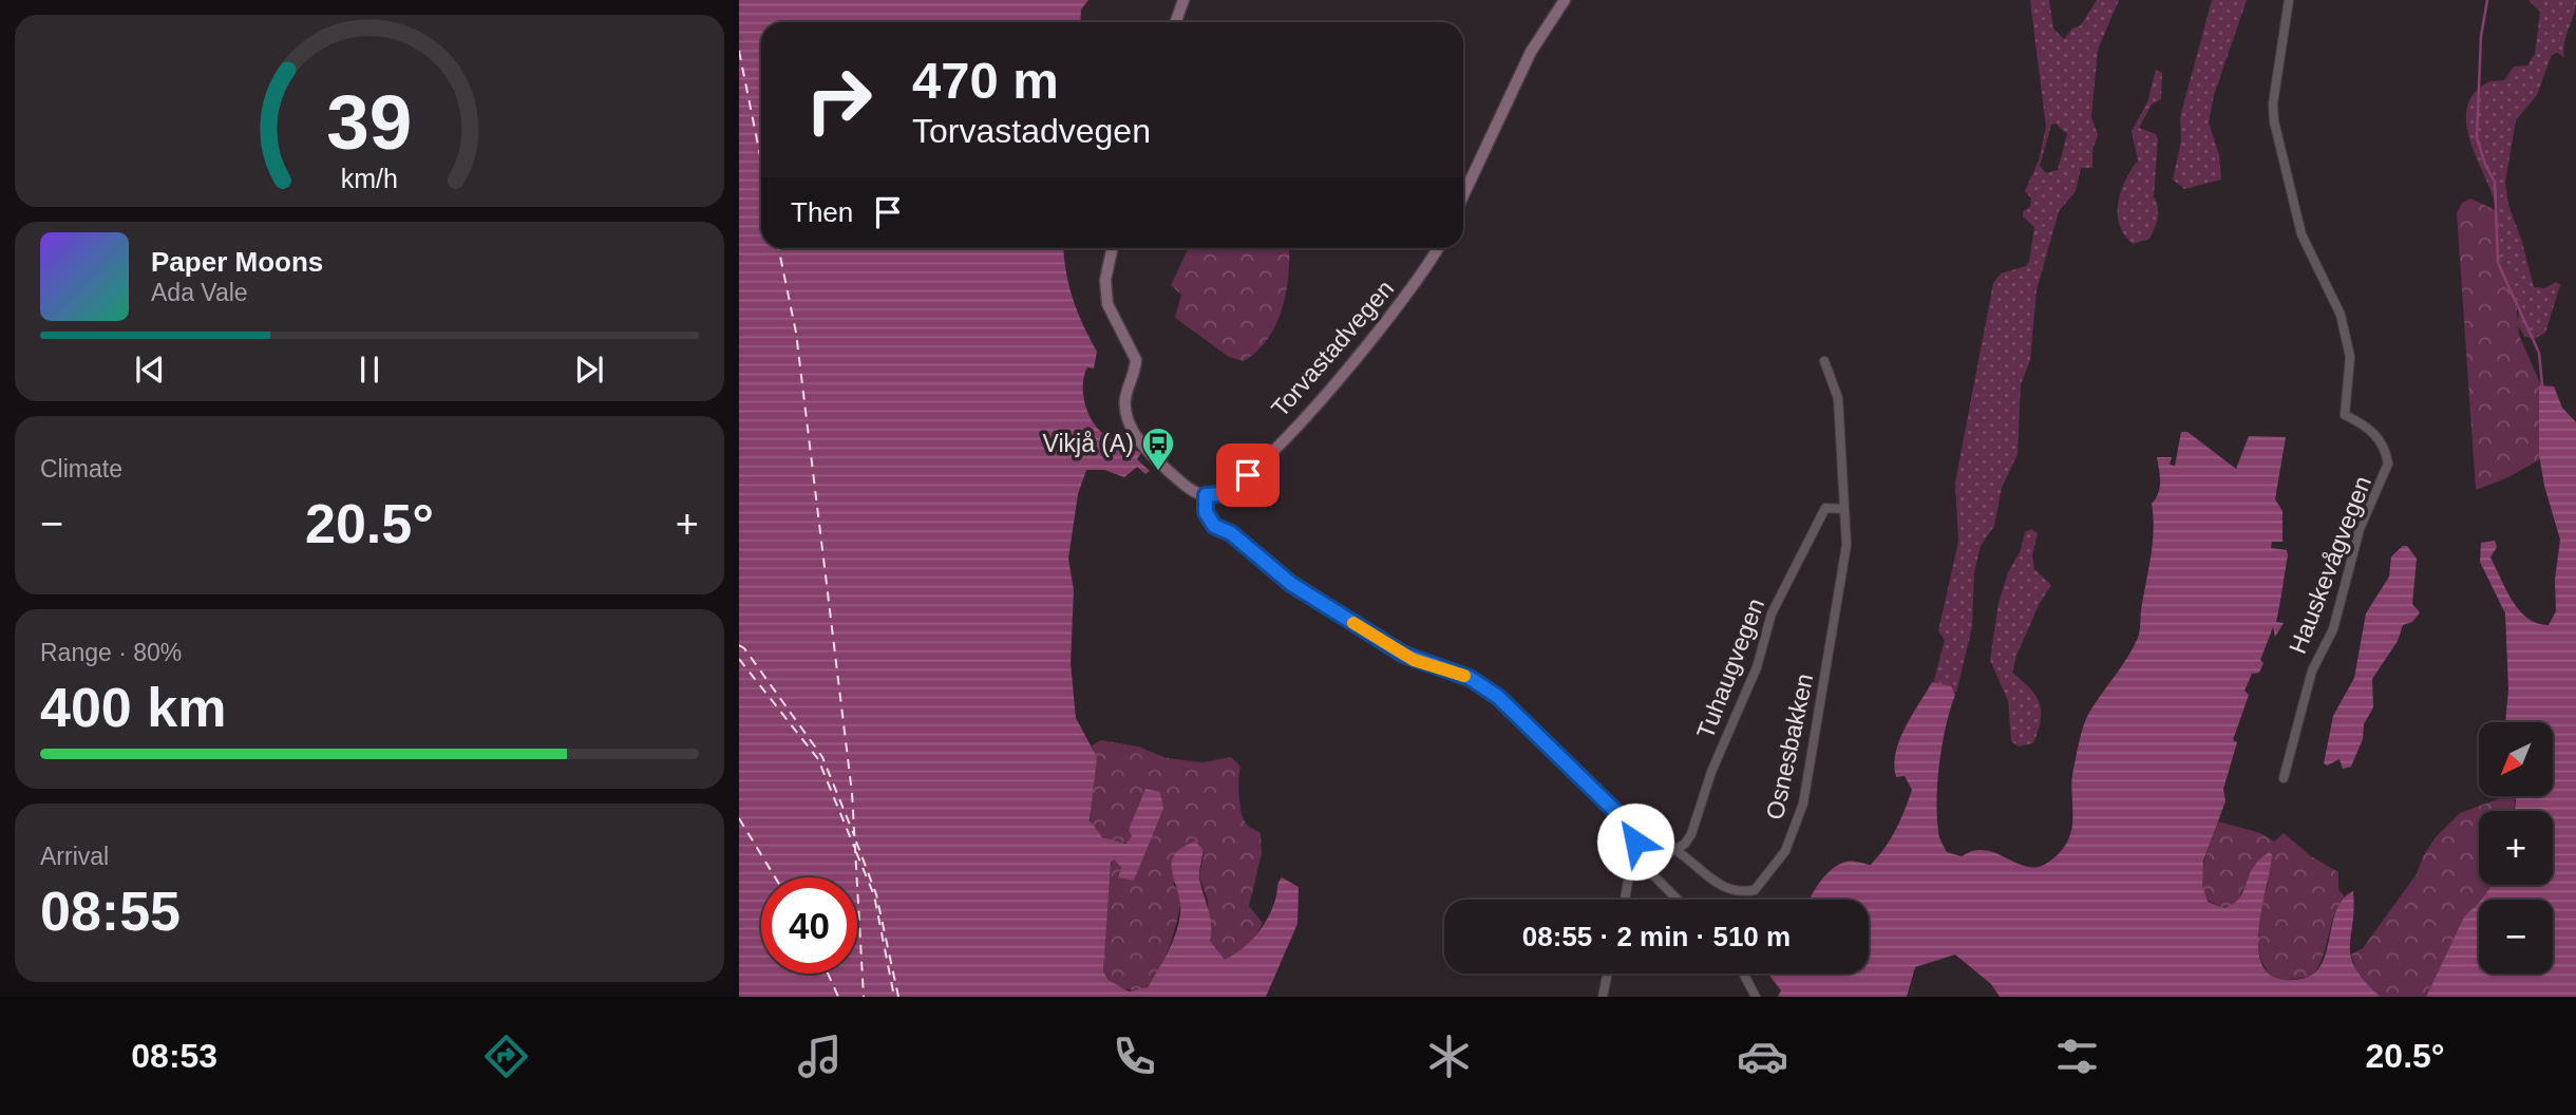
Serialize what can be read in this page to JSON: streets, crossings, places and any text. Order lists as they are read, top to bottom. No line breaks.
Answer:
{"streets":{"main road":["Torvastadvegen"],"street":["Hauskevågvegen","Tuhaugvegen","Osnesbakken"]},"crossings":[["Tuhaugvegen","Osnesbakken"]],"places":{"bus stop":["Vikjå (A)"]},"north":"bottom left","page":{"turn":["470 m","Torvastadvegen"],"then":"Then","song":["Paper Moons","Ada Vale"],"tile":["Climate",["Range · 80%","400 km"],["Arrival","08:55"]],"heat":["−","20.5°","+"],"map_buttons":["+","−"],"limit":"40","trip":"08:55 · 2 min · 510 m","tabs":["08:53","20.5°"],"gauge":["39","km/h"]}}
